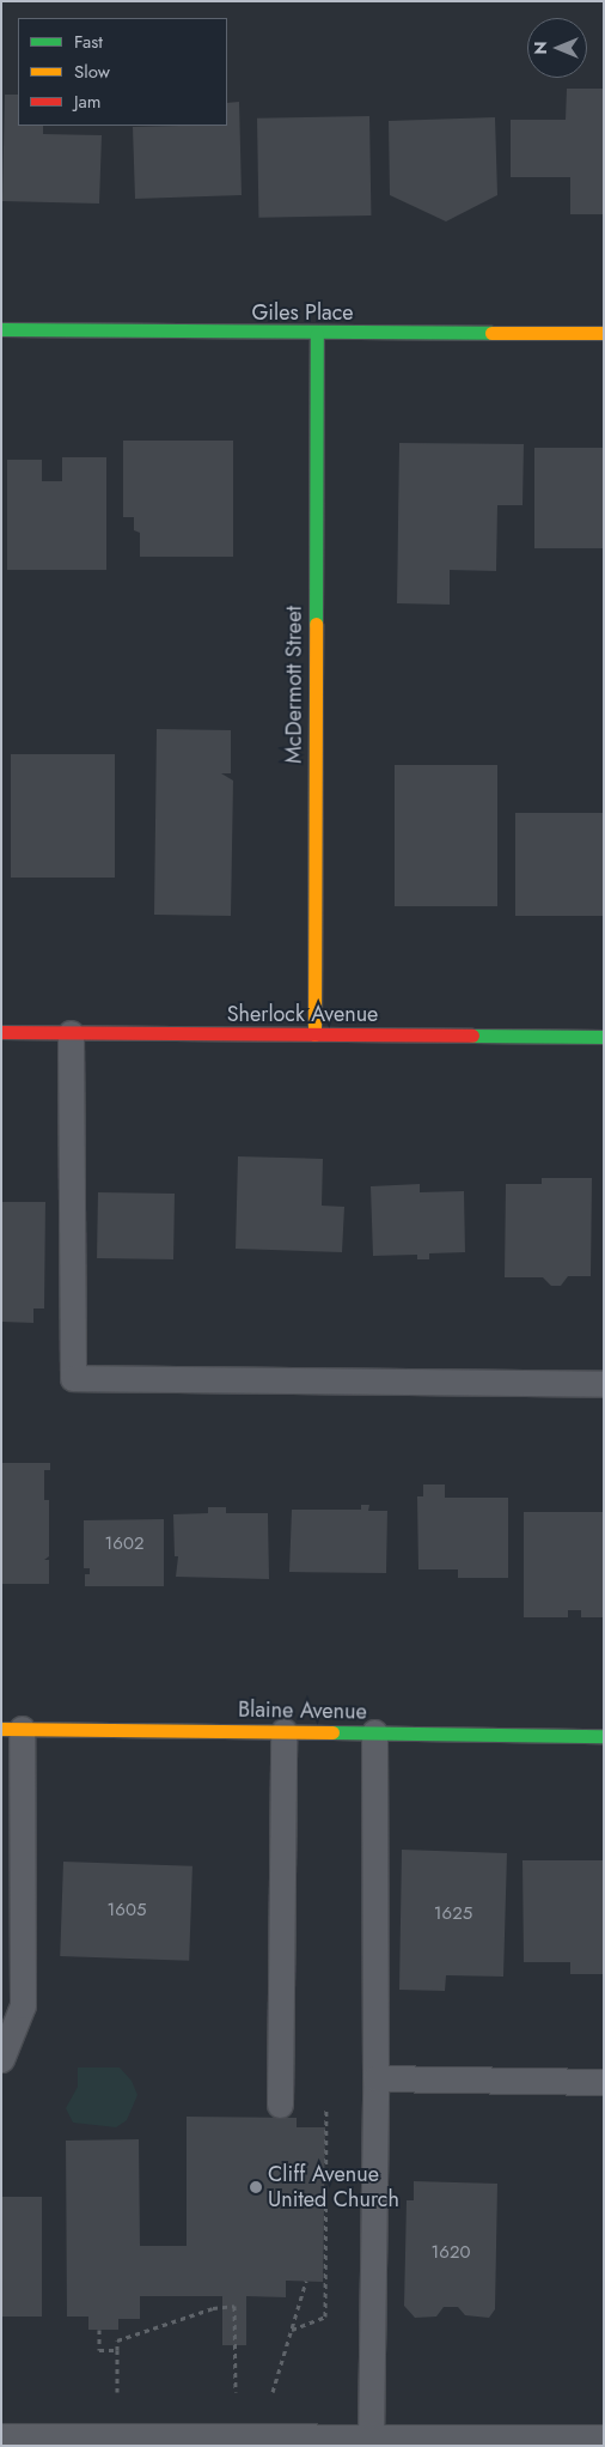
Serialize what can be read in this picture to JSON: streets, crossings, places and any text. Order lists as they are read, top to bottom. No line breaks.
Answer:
{"streets":{"street":["Giles Place","McDermott Street","Sherlock Avenue","Blaine Avenue"]},"crossings":[["Giles Place","McDermott Street"],["McDermott Street","Sherlock Avenue"]],"places":["Cliff Avenue United Church"],"house_numbers":["1602","1605","1625","1620"],"legend":["Fast","Slow","Jam"],"north":"left"}
